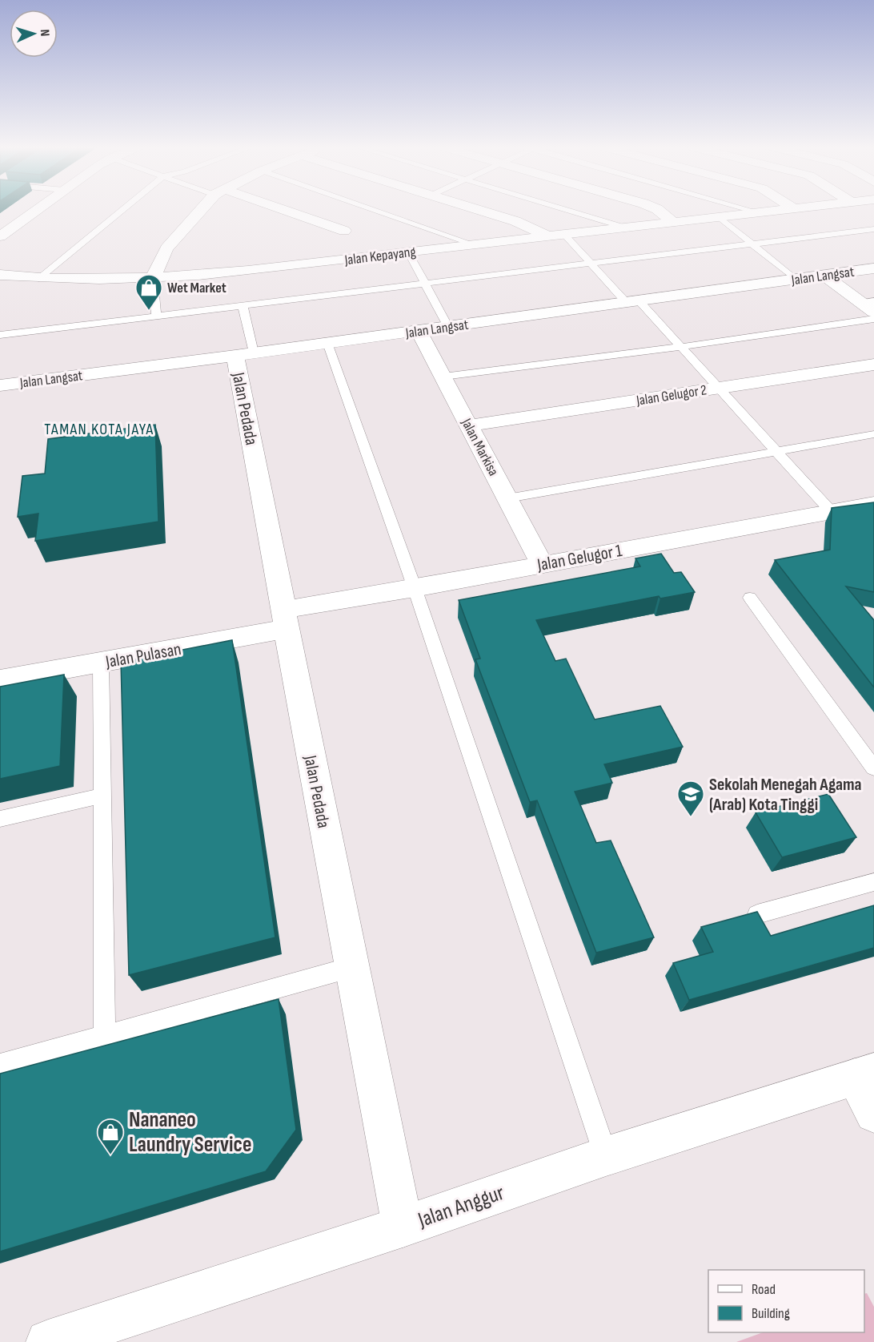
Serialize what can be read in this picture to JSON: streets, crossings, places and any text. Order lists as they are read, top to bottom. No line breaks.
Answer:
{"streets":{"street":["Jalan Kepayang","Jalan Langsat","Jalan Gelugor 2","Jalan Pedada","Jalan Markisa","Jalan Gelugor 1","Jalan Pulasan","Jalan Anggur"]},"crossings":[["Jalan Langsat","Jalan Pedada"],["Jalan Langsat","Jalan Markisa"],["Jalan Gelugor 2","Jalan Markisa"],["Jalan Pedada","Jalan Gelugor 1"],["Jalan Pedada","Jalan Pulasan"],["Jalan Pedada","Jalan Anggur"],["Jalan Markisa","Jalan Gelugor 1"],["Jalan Gelugor 1","Jalan Pulasan"]],"districts":["TAMAN KOTA JAYA"],"places":{"shop":["Wet Market","Nananeo Laundry Service"],"school or university":["Sekolah Menegah Agama (Arab) Kota Tinggi"]},"legend":["Road","Building"],"north":"right"}
